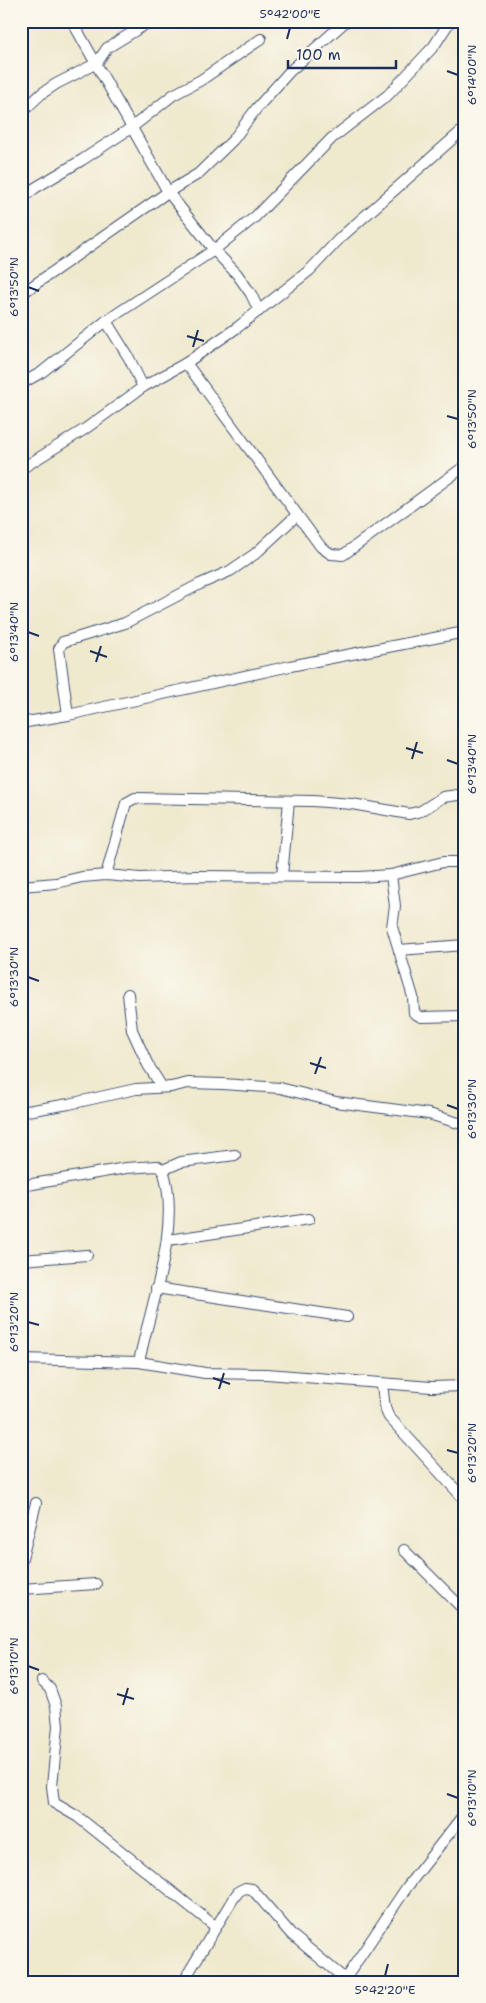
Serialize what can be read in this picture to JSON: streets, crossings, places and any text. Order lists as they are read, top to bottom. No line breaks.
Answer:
{"scale_bar":"100 m","coordinates":["5°42'00\"E","6°14'00\"N","6°13'50\"N","6°13'40\"N","6°13'30\"N","6°13'20\"N","6°13'10\"N","5°42'20\"E"]}
